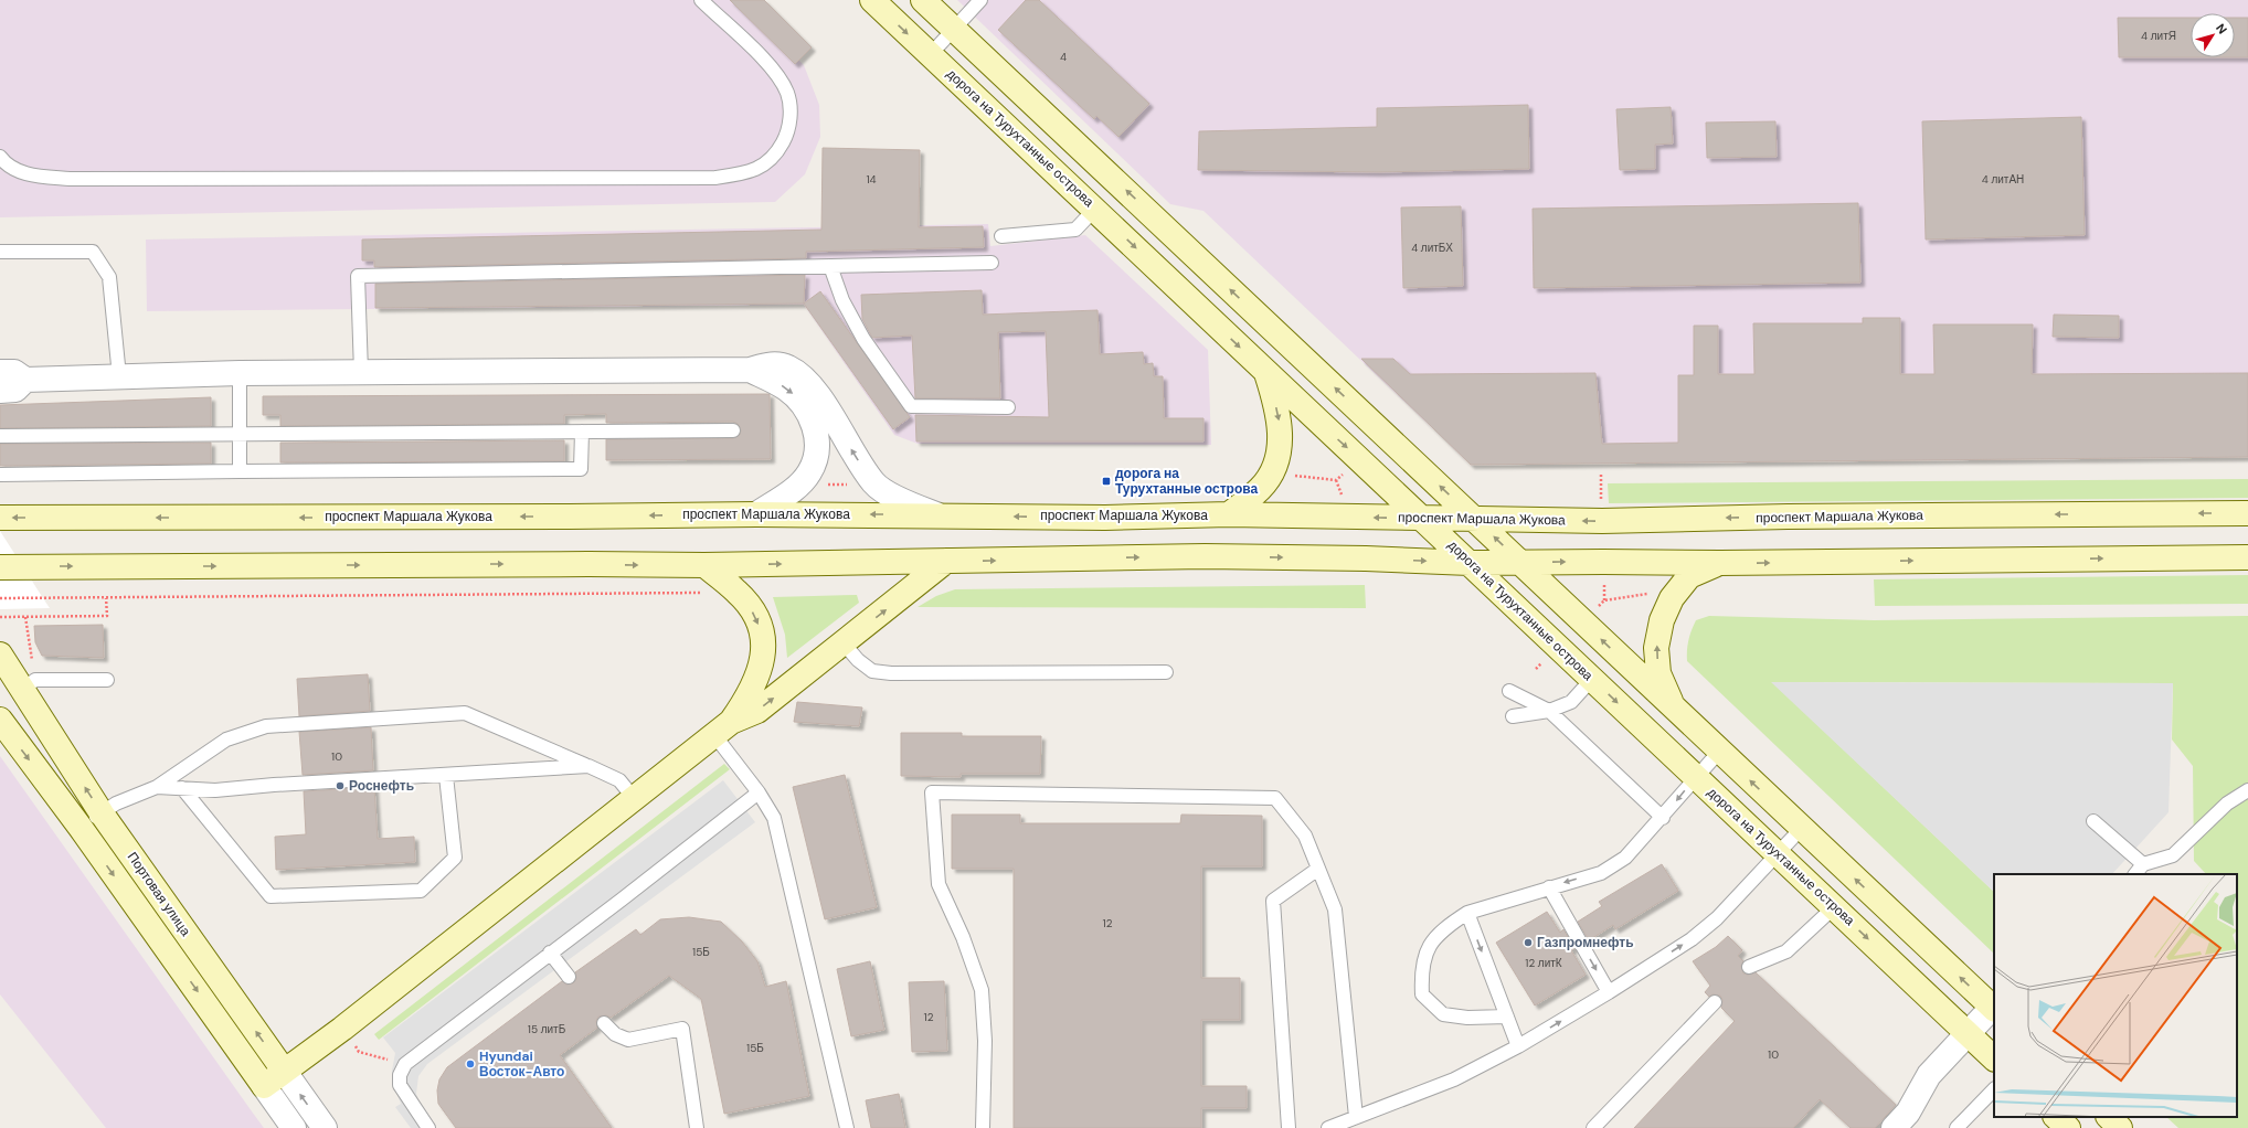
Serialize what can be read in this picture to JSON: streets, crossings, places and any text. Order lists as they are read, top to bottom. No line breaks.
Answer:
{"streets":{"street":["дорога на Турухтанные острова","проспект Маршала Жукова","Портовая улица"]},"crossings":[["дорога на Турухтанные острова","проспект Маршала Жукова"]],"places":{"transit":["дорога на Турухтанные острова"],"other":["Роснефть","Газпромнефть","Hyundai Восток-Авто"]},"house_numbers":["4 литЯ","4","14","4 литАН","4 литБХ","10","12","15Б","12 литК","12","15 литБ","15Б","10"],"north":"top right"}
